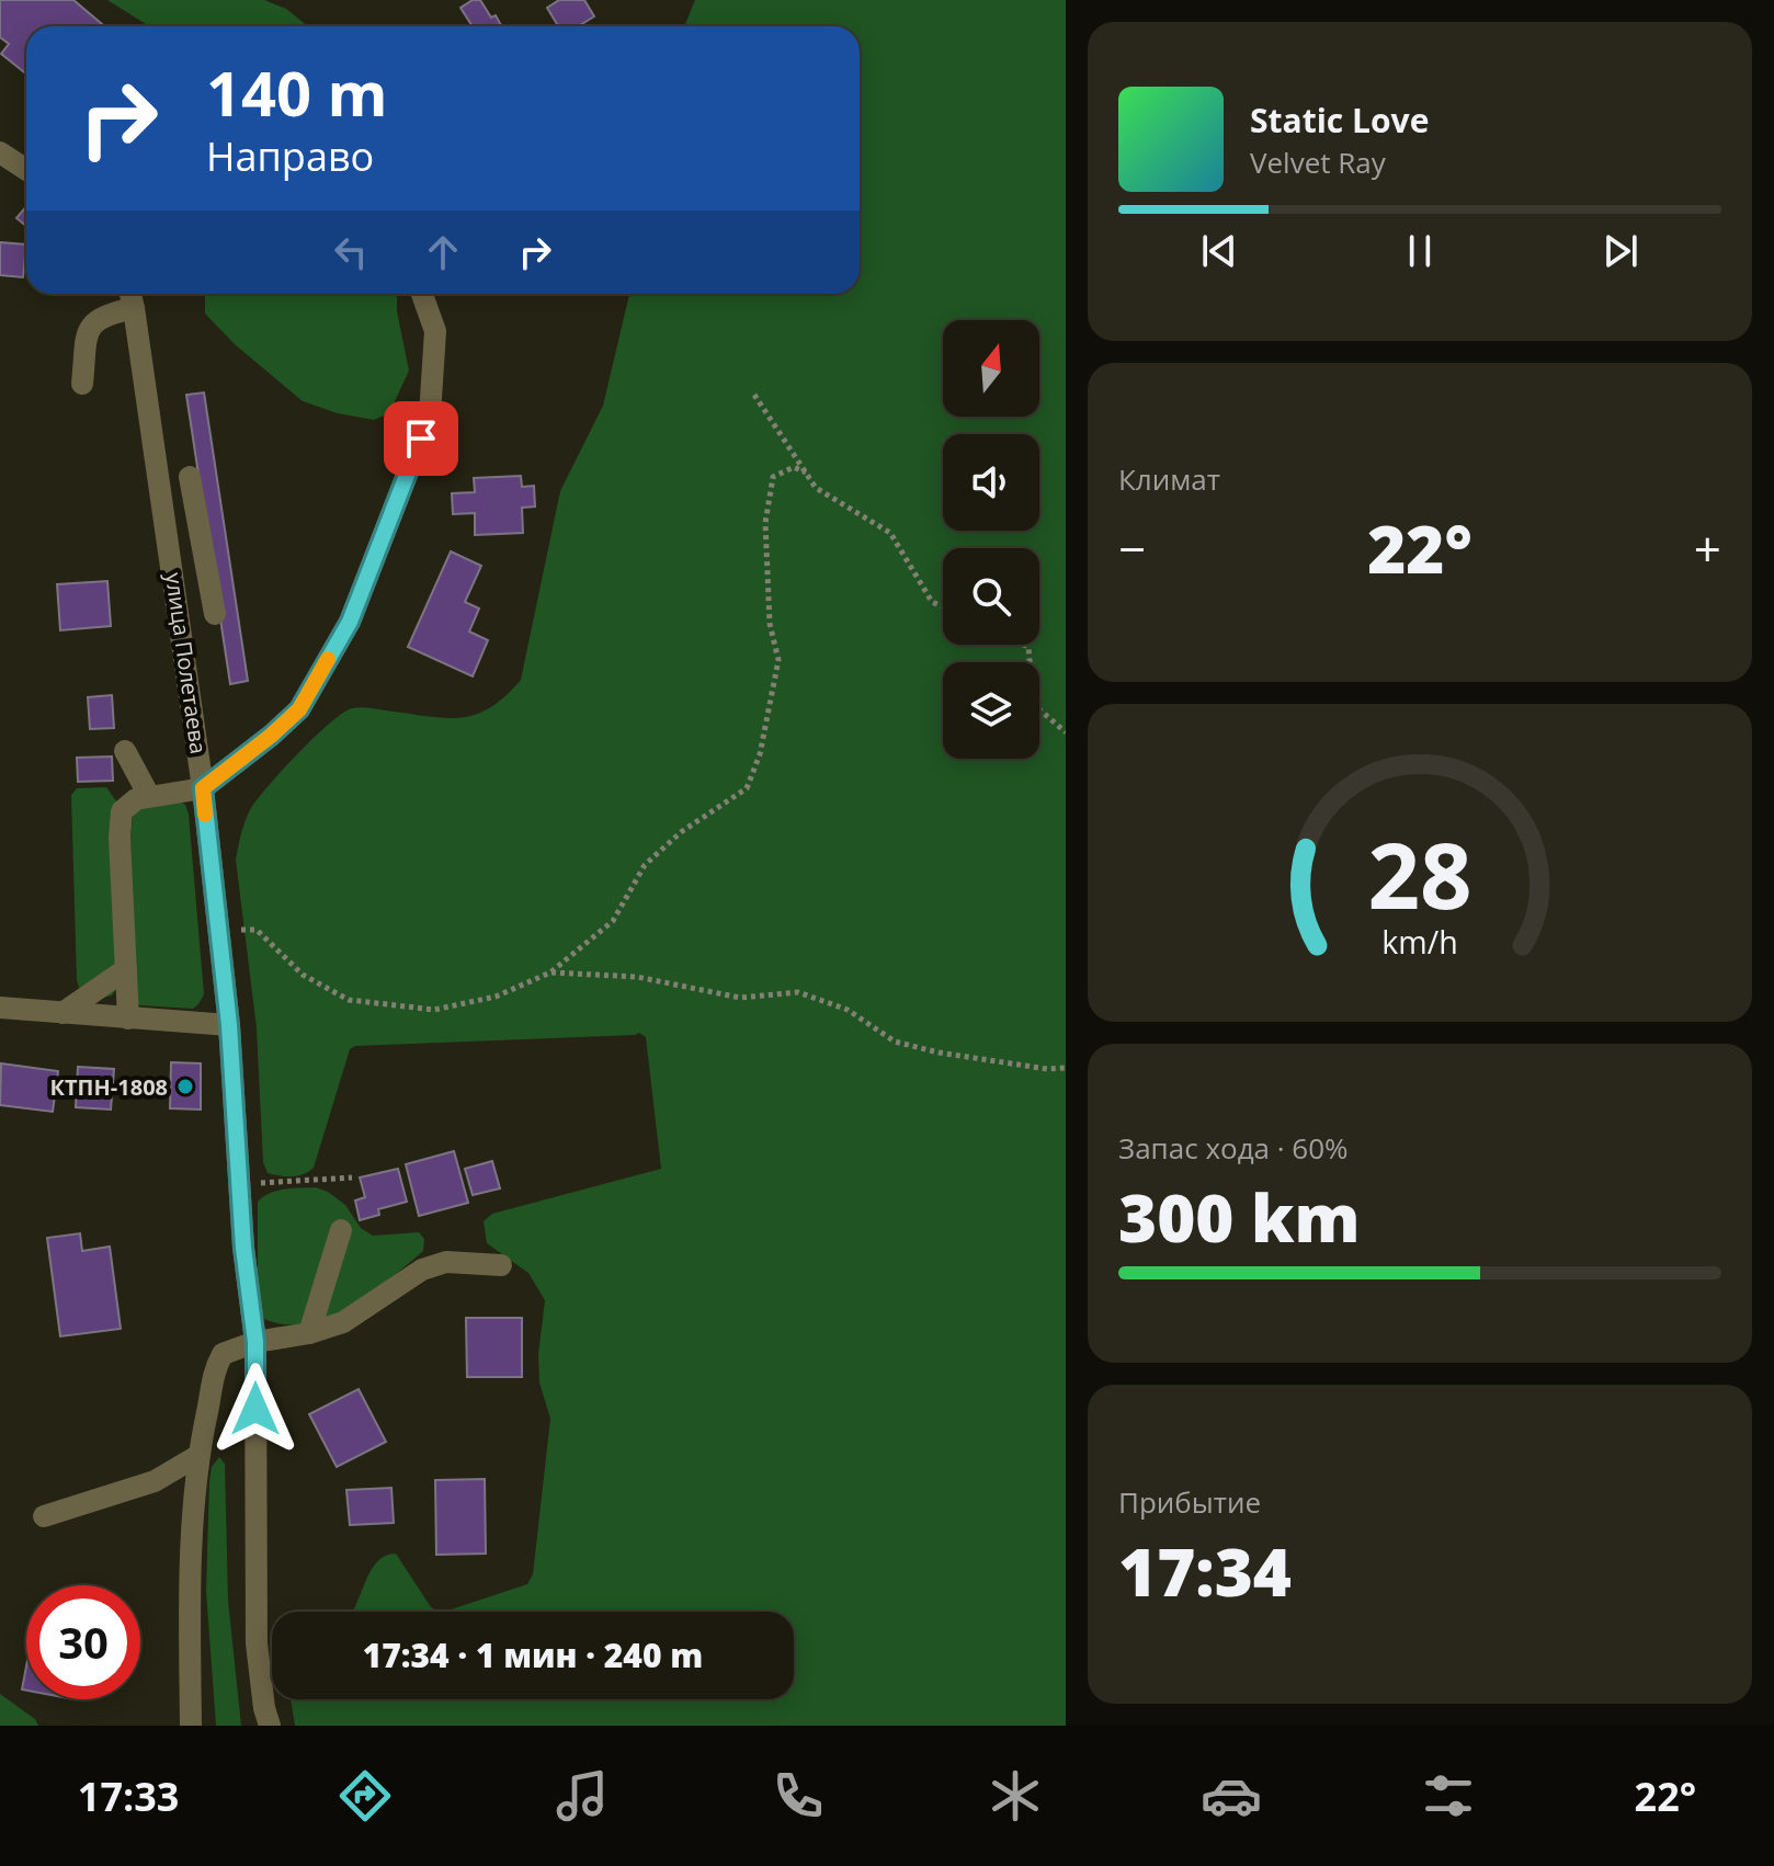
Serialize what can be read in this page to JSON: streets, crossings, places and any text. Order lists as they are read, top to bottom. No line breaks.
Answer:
{"streets":{"street":["улица Полетаева"]},"places":["КТПН-1808"],"north":"top","page":{"turn":["140 m","Направо"],"song":["Static Love","Velvet Ray"],"tile":["Климат",["Запас хода · 60%","300 km"],["Прибытие","17:34"]],"heat":["−","22°","+"],"limit":"30","trip":"17:34 · 1 мин · 240 m","tabs":["17:33","22°"],"gauge":["28","km/h"]}}
